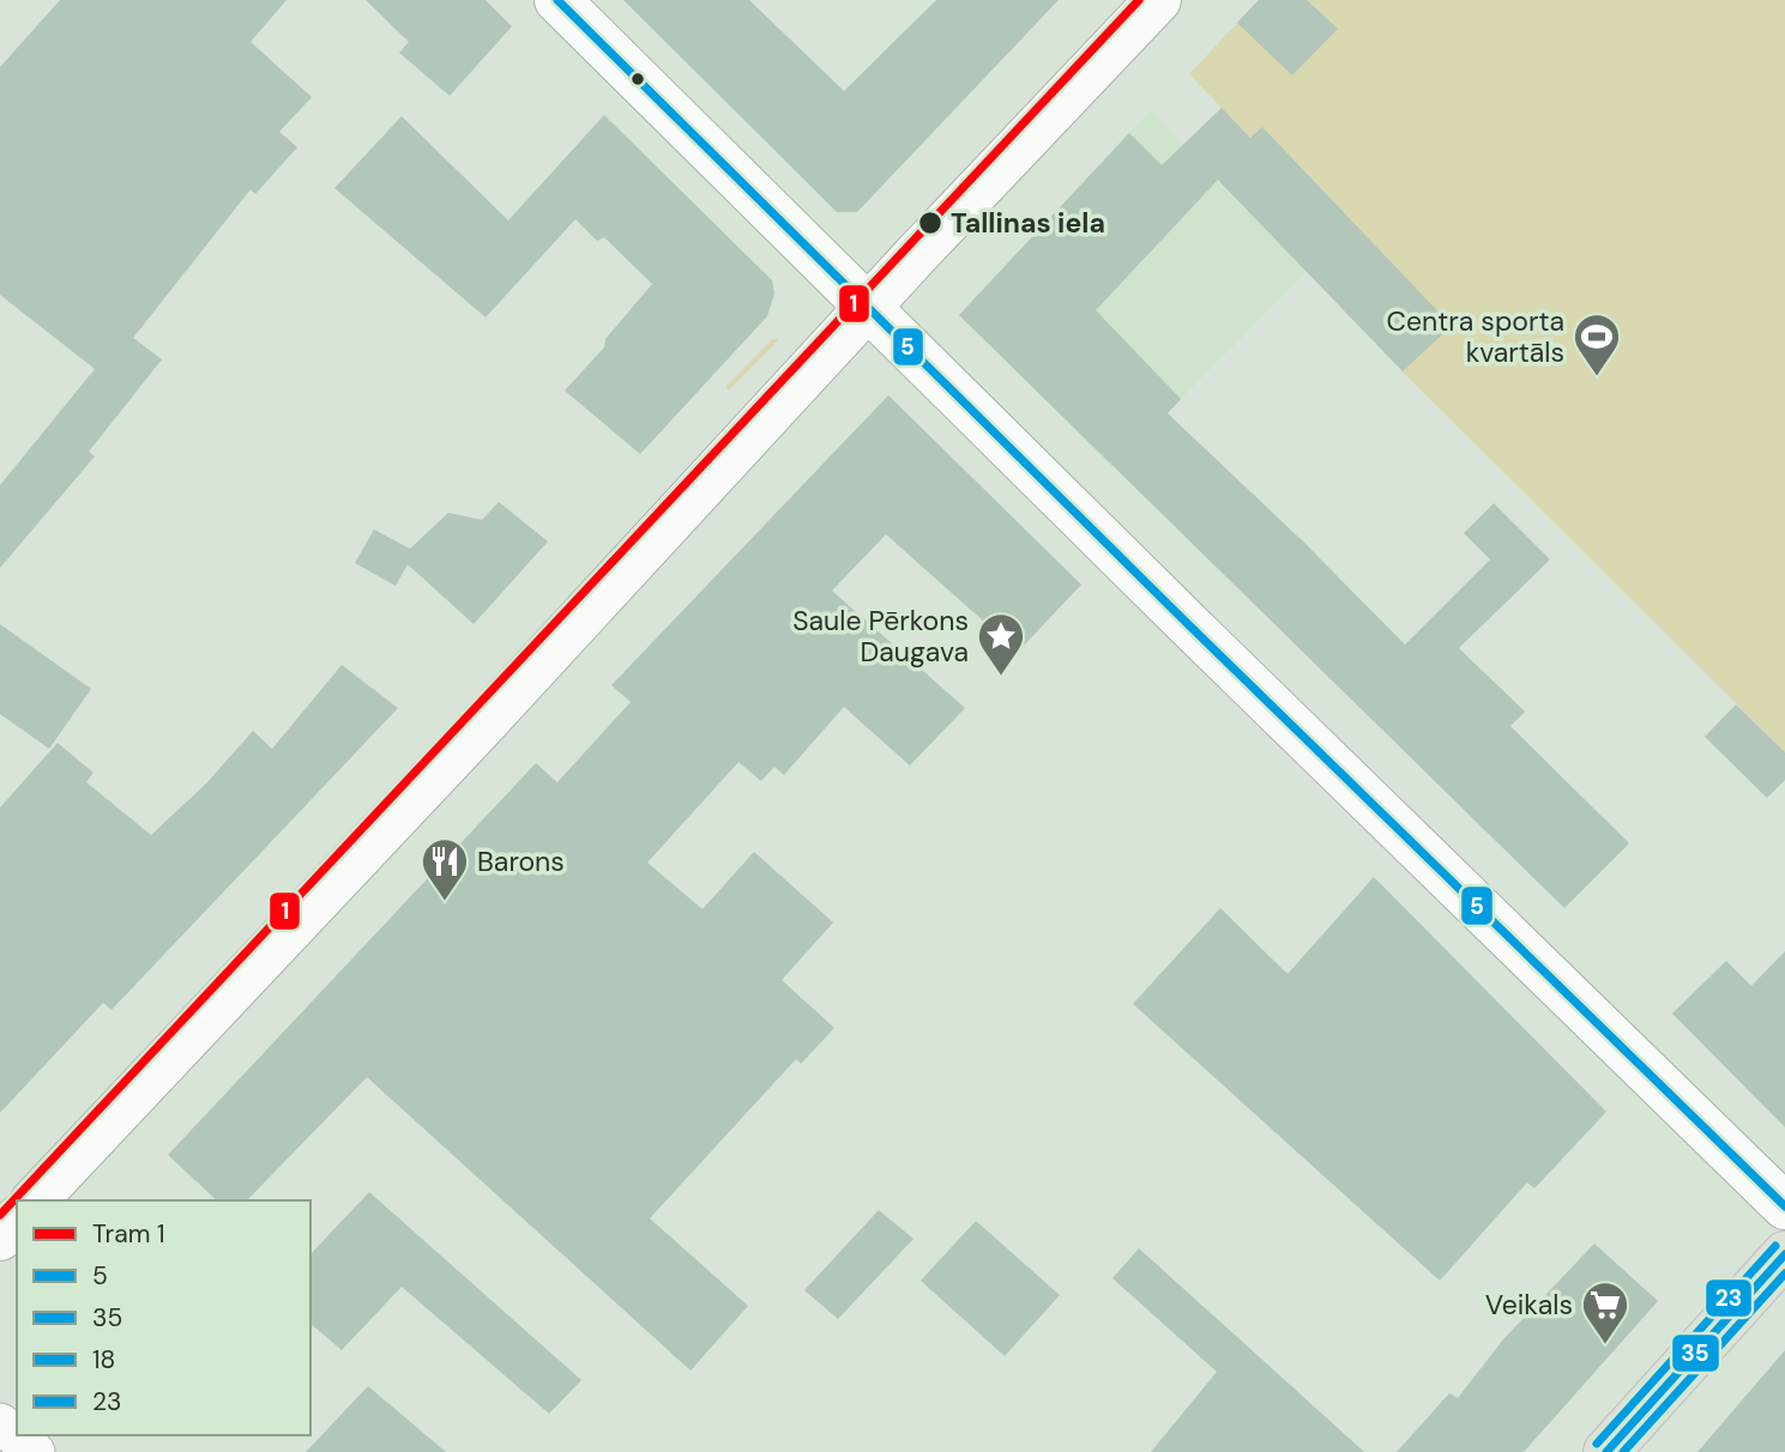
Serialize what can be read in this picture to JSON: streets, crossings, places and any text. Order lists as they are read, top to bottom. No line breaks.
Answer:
{"places":{"other":["Tallinas iela"],"sports":["Centra sporta kvartāls"],"place":["Saule Pērkons Daugava"],"restaurant":["Barons"],"supermarket":["Veikals"]},"lines":["tram line 1","transit line 5","transit line 23","transit line 35","transit line 18"],"legend":["Tram 1","5","35","18","23"]}
